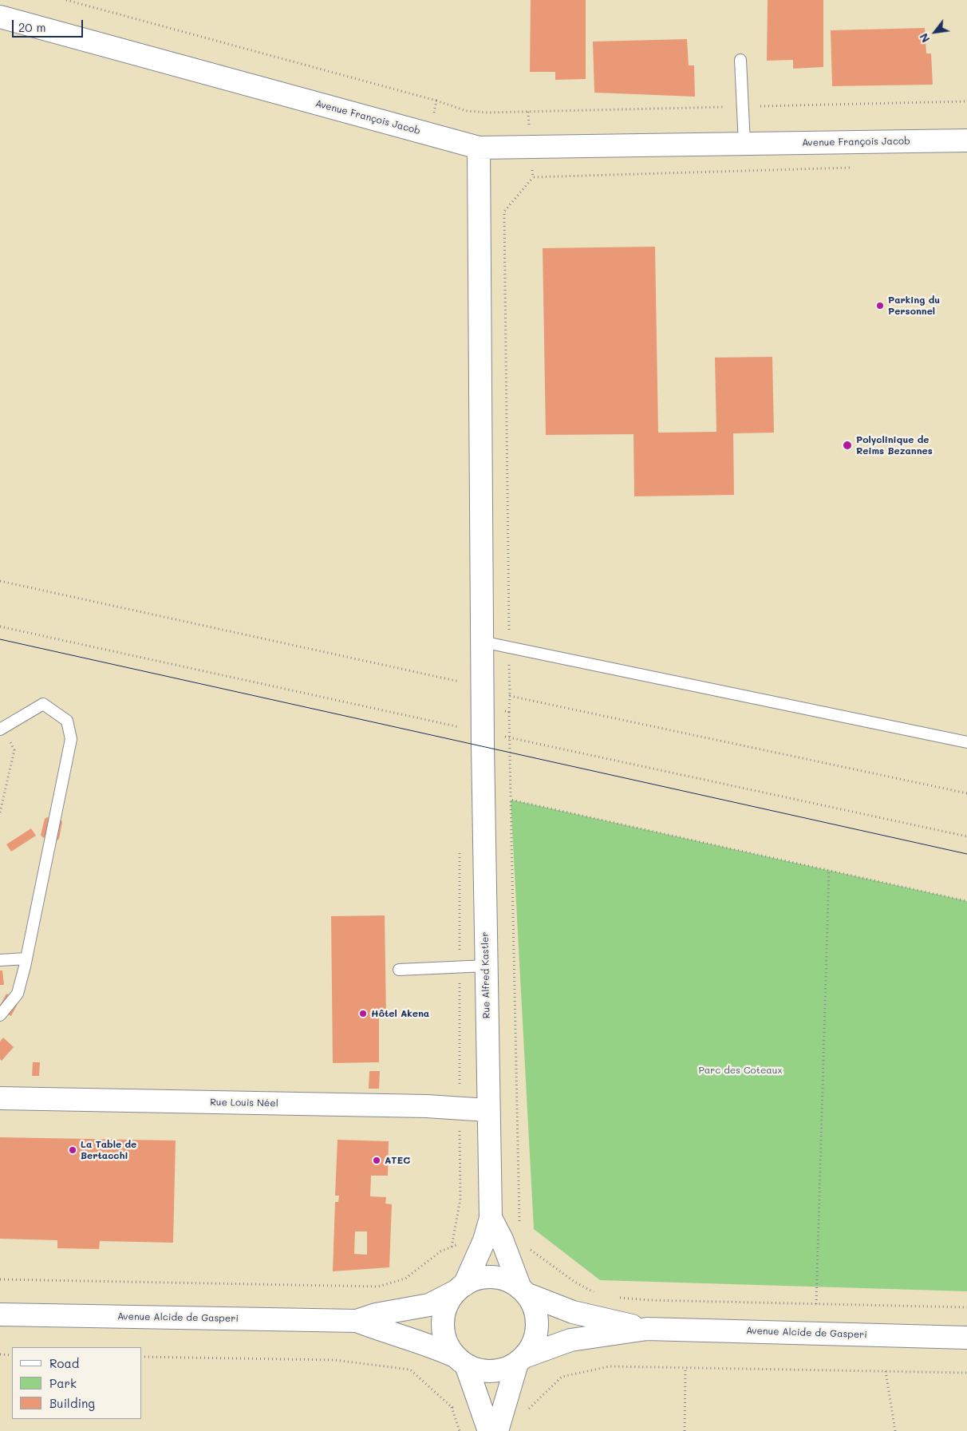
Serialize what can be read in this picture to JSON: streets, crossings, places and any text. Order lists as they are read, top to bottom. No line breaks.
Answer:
{"streets":{"street":["Avenue François Jacob","Rue Alfred Kastler","Rue Louis Néel","Avenue Alcide de Gasperi"]},"crossings":[["Avenue François Jacob","Rue Alfred Kastler"],["Rue Alfred Kastler","Rue Louis Néel"],["Rue Alfred Kastler","Avenue Alcide de Gasperi"]],"parks":["Parc des Coteaux"],"places":["Parking du Personnel","Polyclinique de Reims Bezannes","Hôtel Akena","La Table de Bertacchi","ATEC"],"legend":["Road","Park","Building"],"scale_bar":"20 m","north":"bottom left"}
